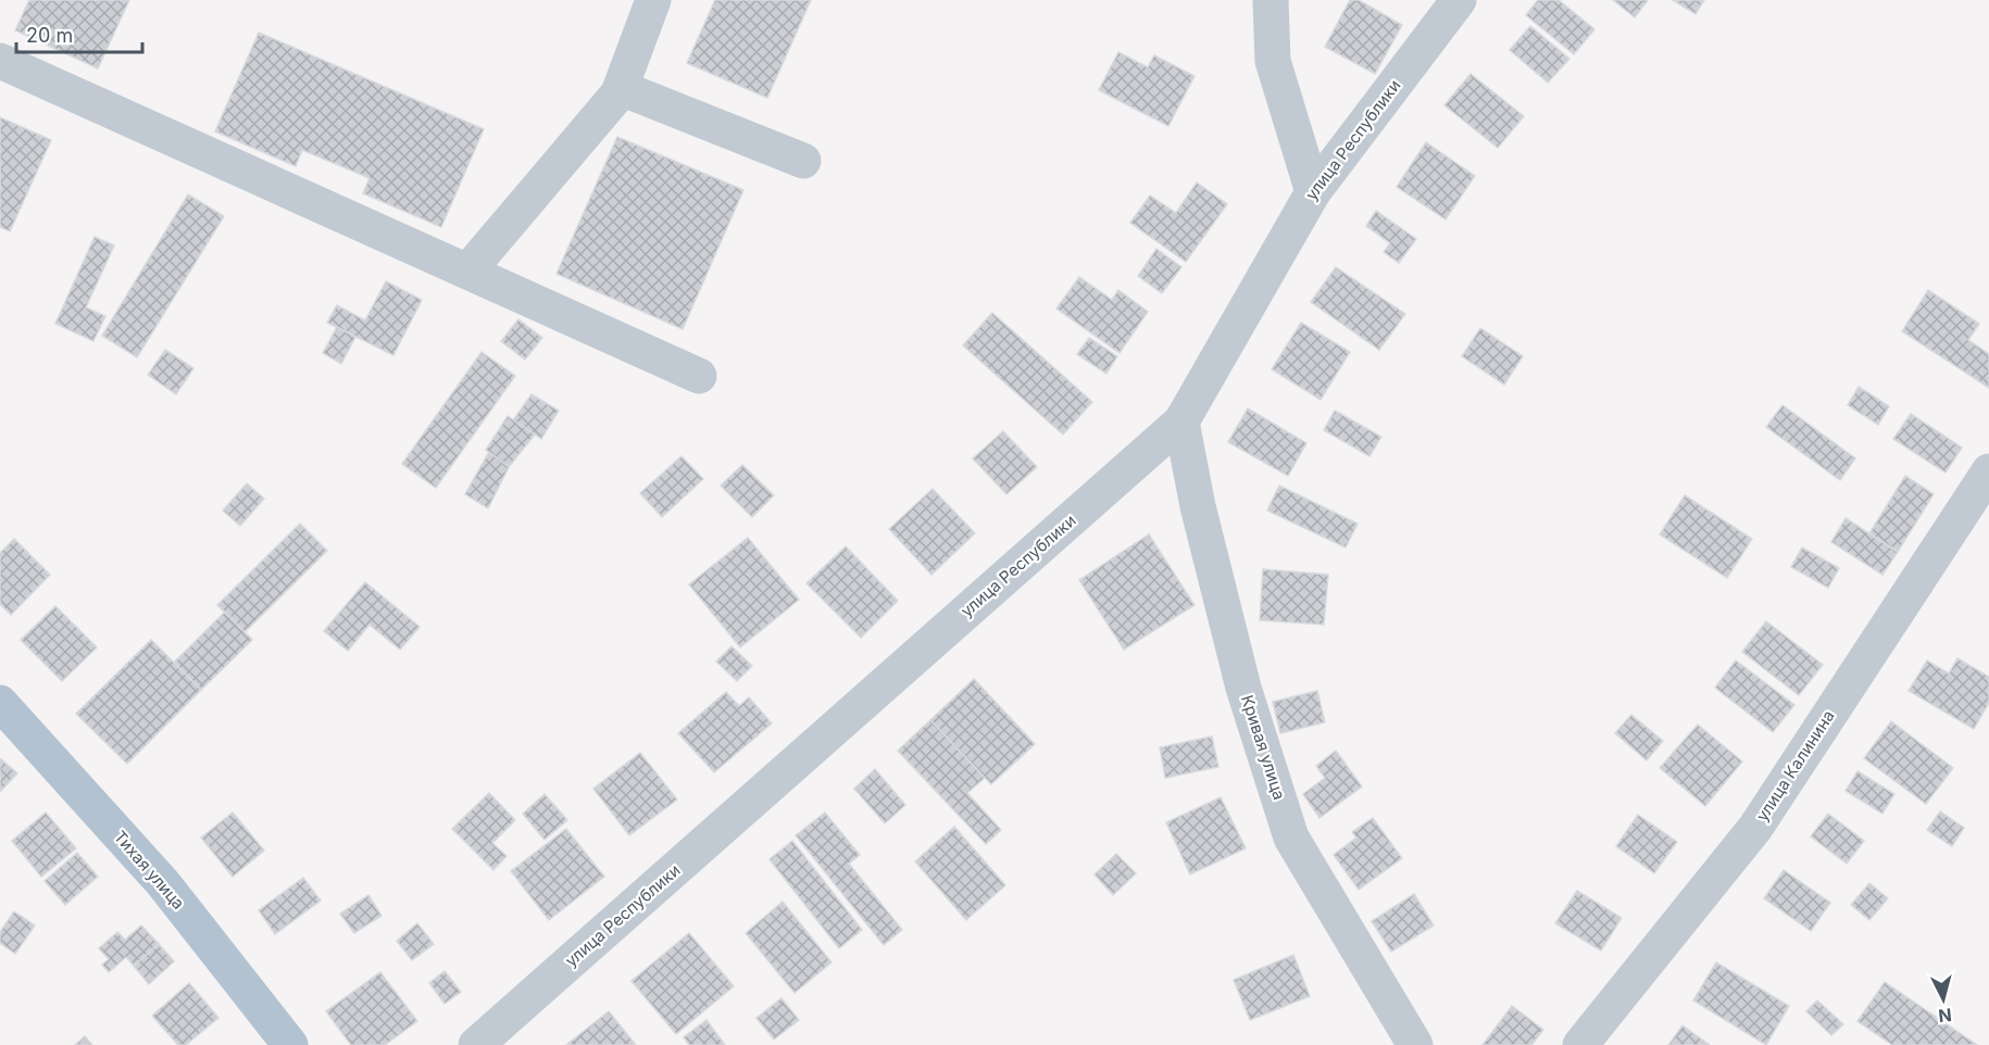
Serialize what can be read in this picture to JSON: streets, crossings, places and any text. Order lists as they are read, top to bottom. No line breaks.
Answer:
{"streets":{"main road":["Тихая улица"],"street":["улица Республики","Кривая улица","улица Калинина"]},"crossings":[["улица Республики","Кривая улица"]],"scale_bar":"20 m","north":"bottom"}
